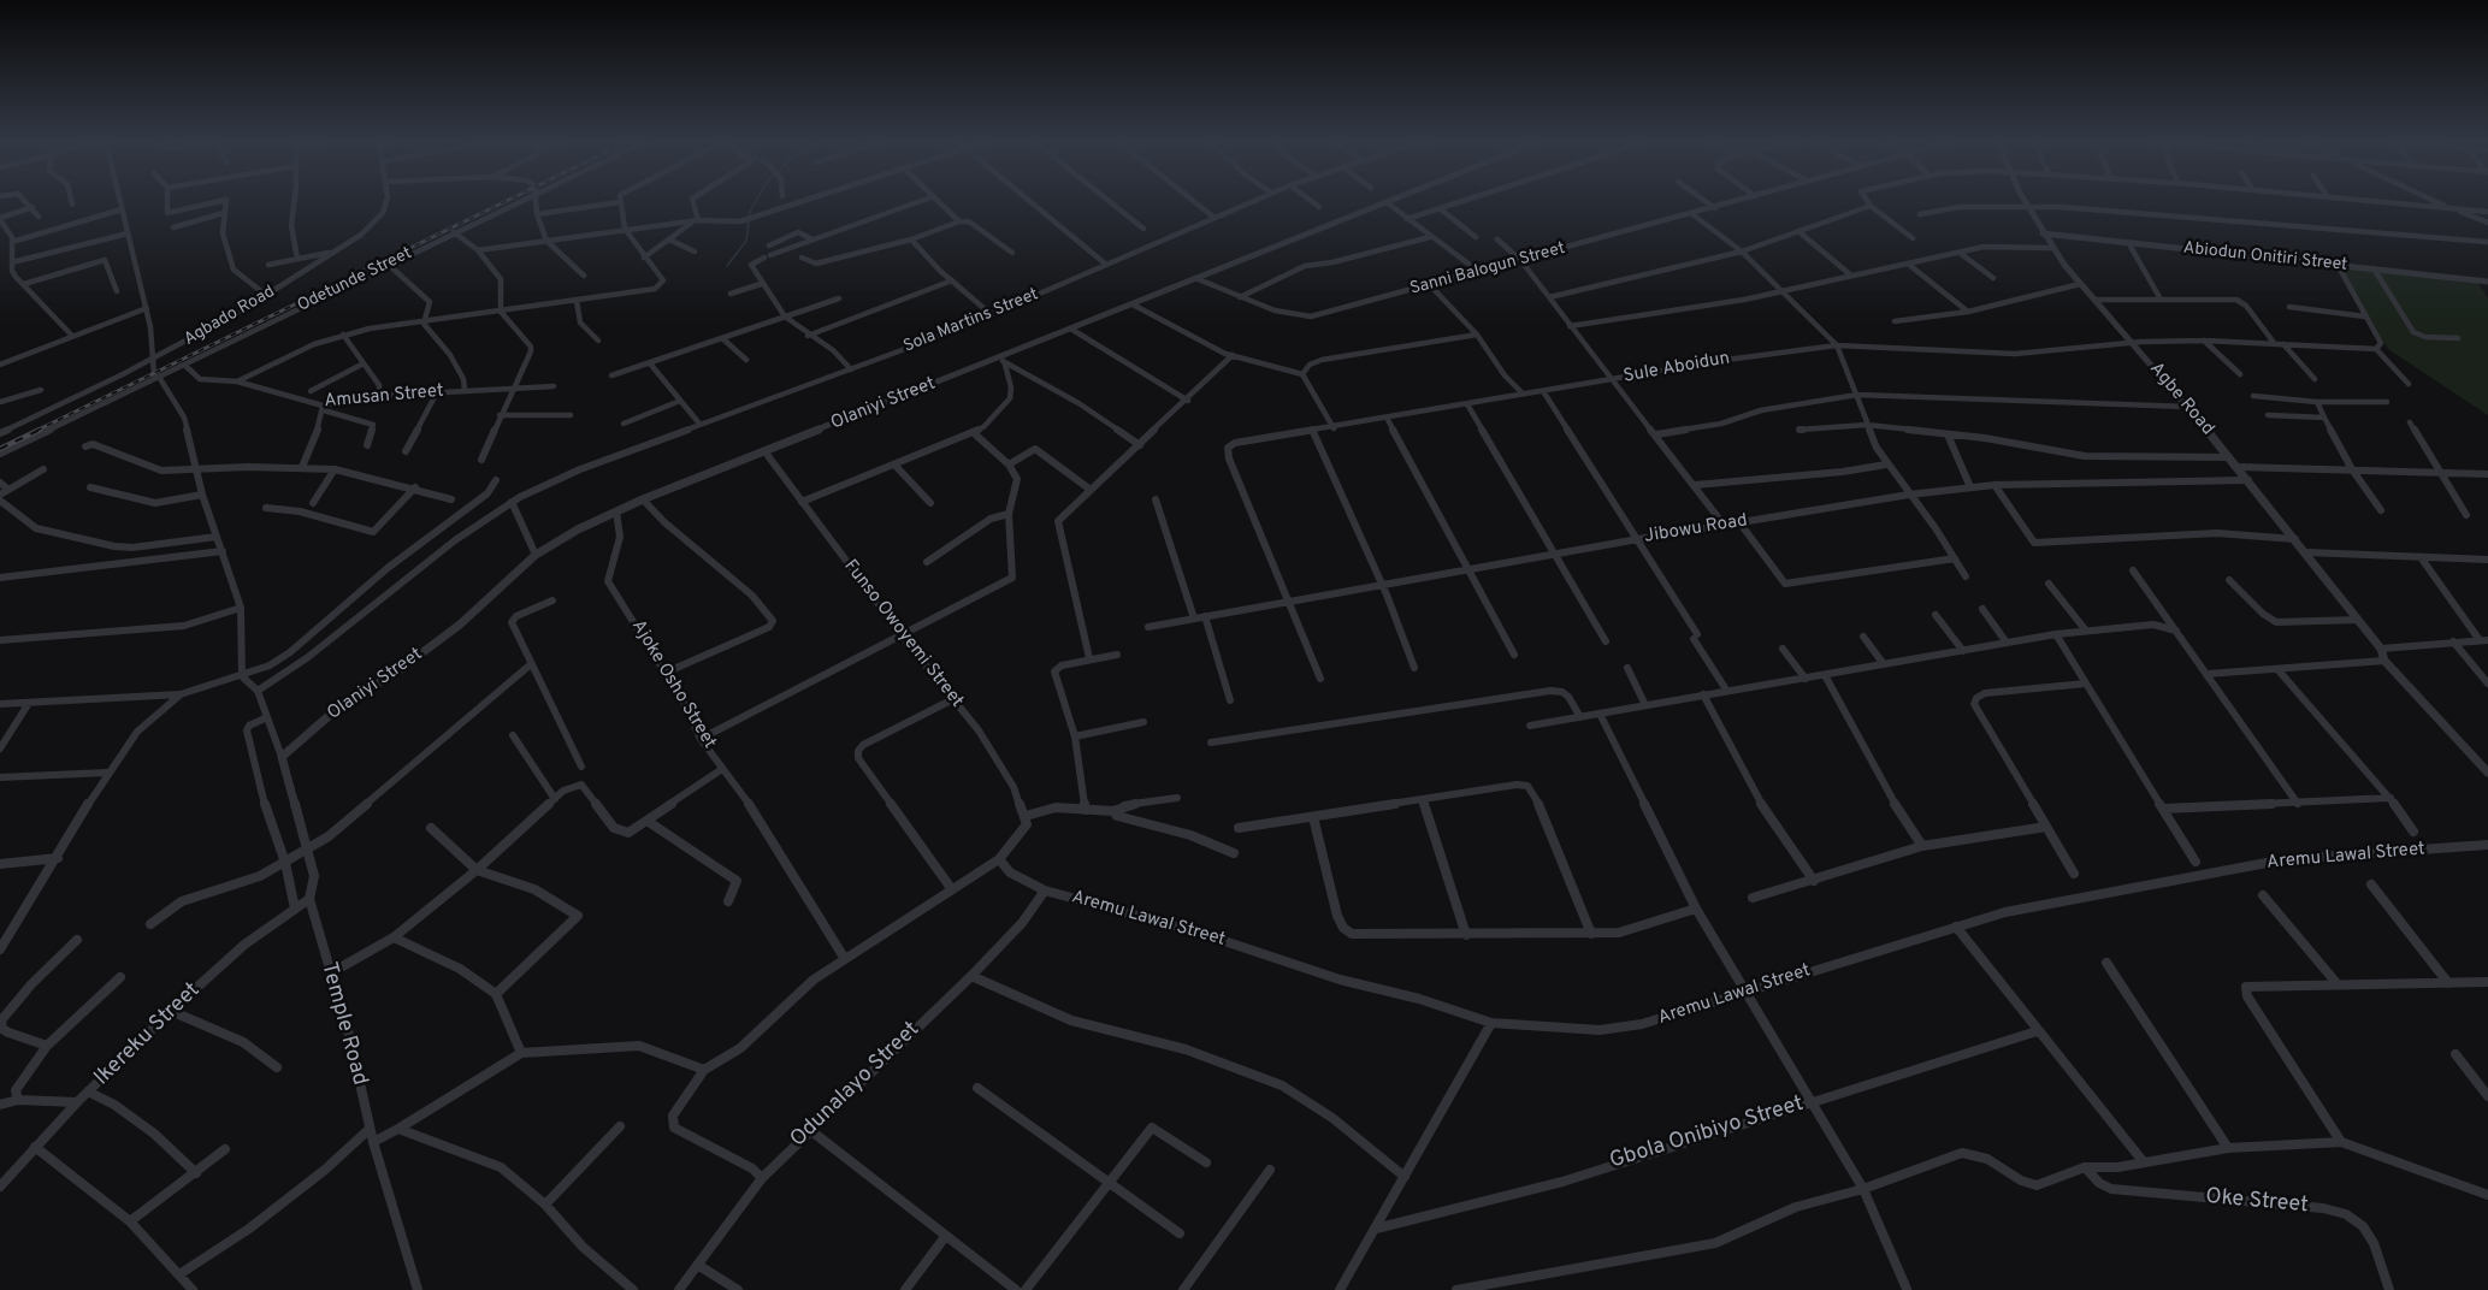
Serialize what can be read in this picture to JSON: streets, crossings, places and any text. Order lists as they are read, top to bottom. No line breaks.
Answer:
{"streets":{"street":["Abiodun Onitiri Street","Sanni Balogun Street","Odetunde Street","Agbado Road","Sola Martins Street","Sule Aboidun","Amusan Street","Agbe Road","Olaniyi Street","Jibowu Road","Funso Owoyemi Street","Ajoke Osho Street","Aremu Lawal Street","Temple Road","Ikereku Street","Odunalayo Street","Gbola Onibiyo Street","Oke Street"]},"crossings":[["Abiodun Onitiri Street","Agbe Road"],["Sanni Balogun Street","Olaniyi Street"],["Odetunde Street","Amusan Street"],["Sule Aboidun","Agbe Road"],["Sule Aboidun","Jibowu Road"],["Agbe Road","Jibowu Road"],["Olaniyi Street","Funso Owoyemi Street"],["Olaniyi Street","Ajoke Osho Street"],["Olaniyi Street","Temple Road"],["Aremu Lawal Street","Odunalayo Street"],["Temple Road","Ikereku Street"]]}
